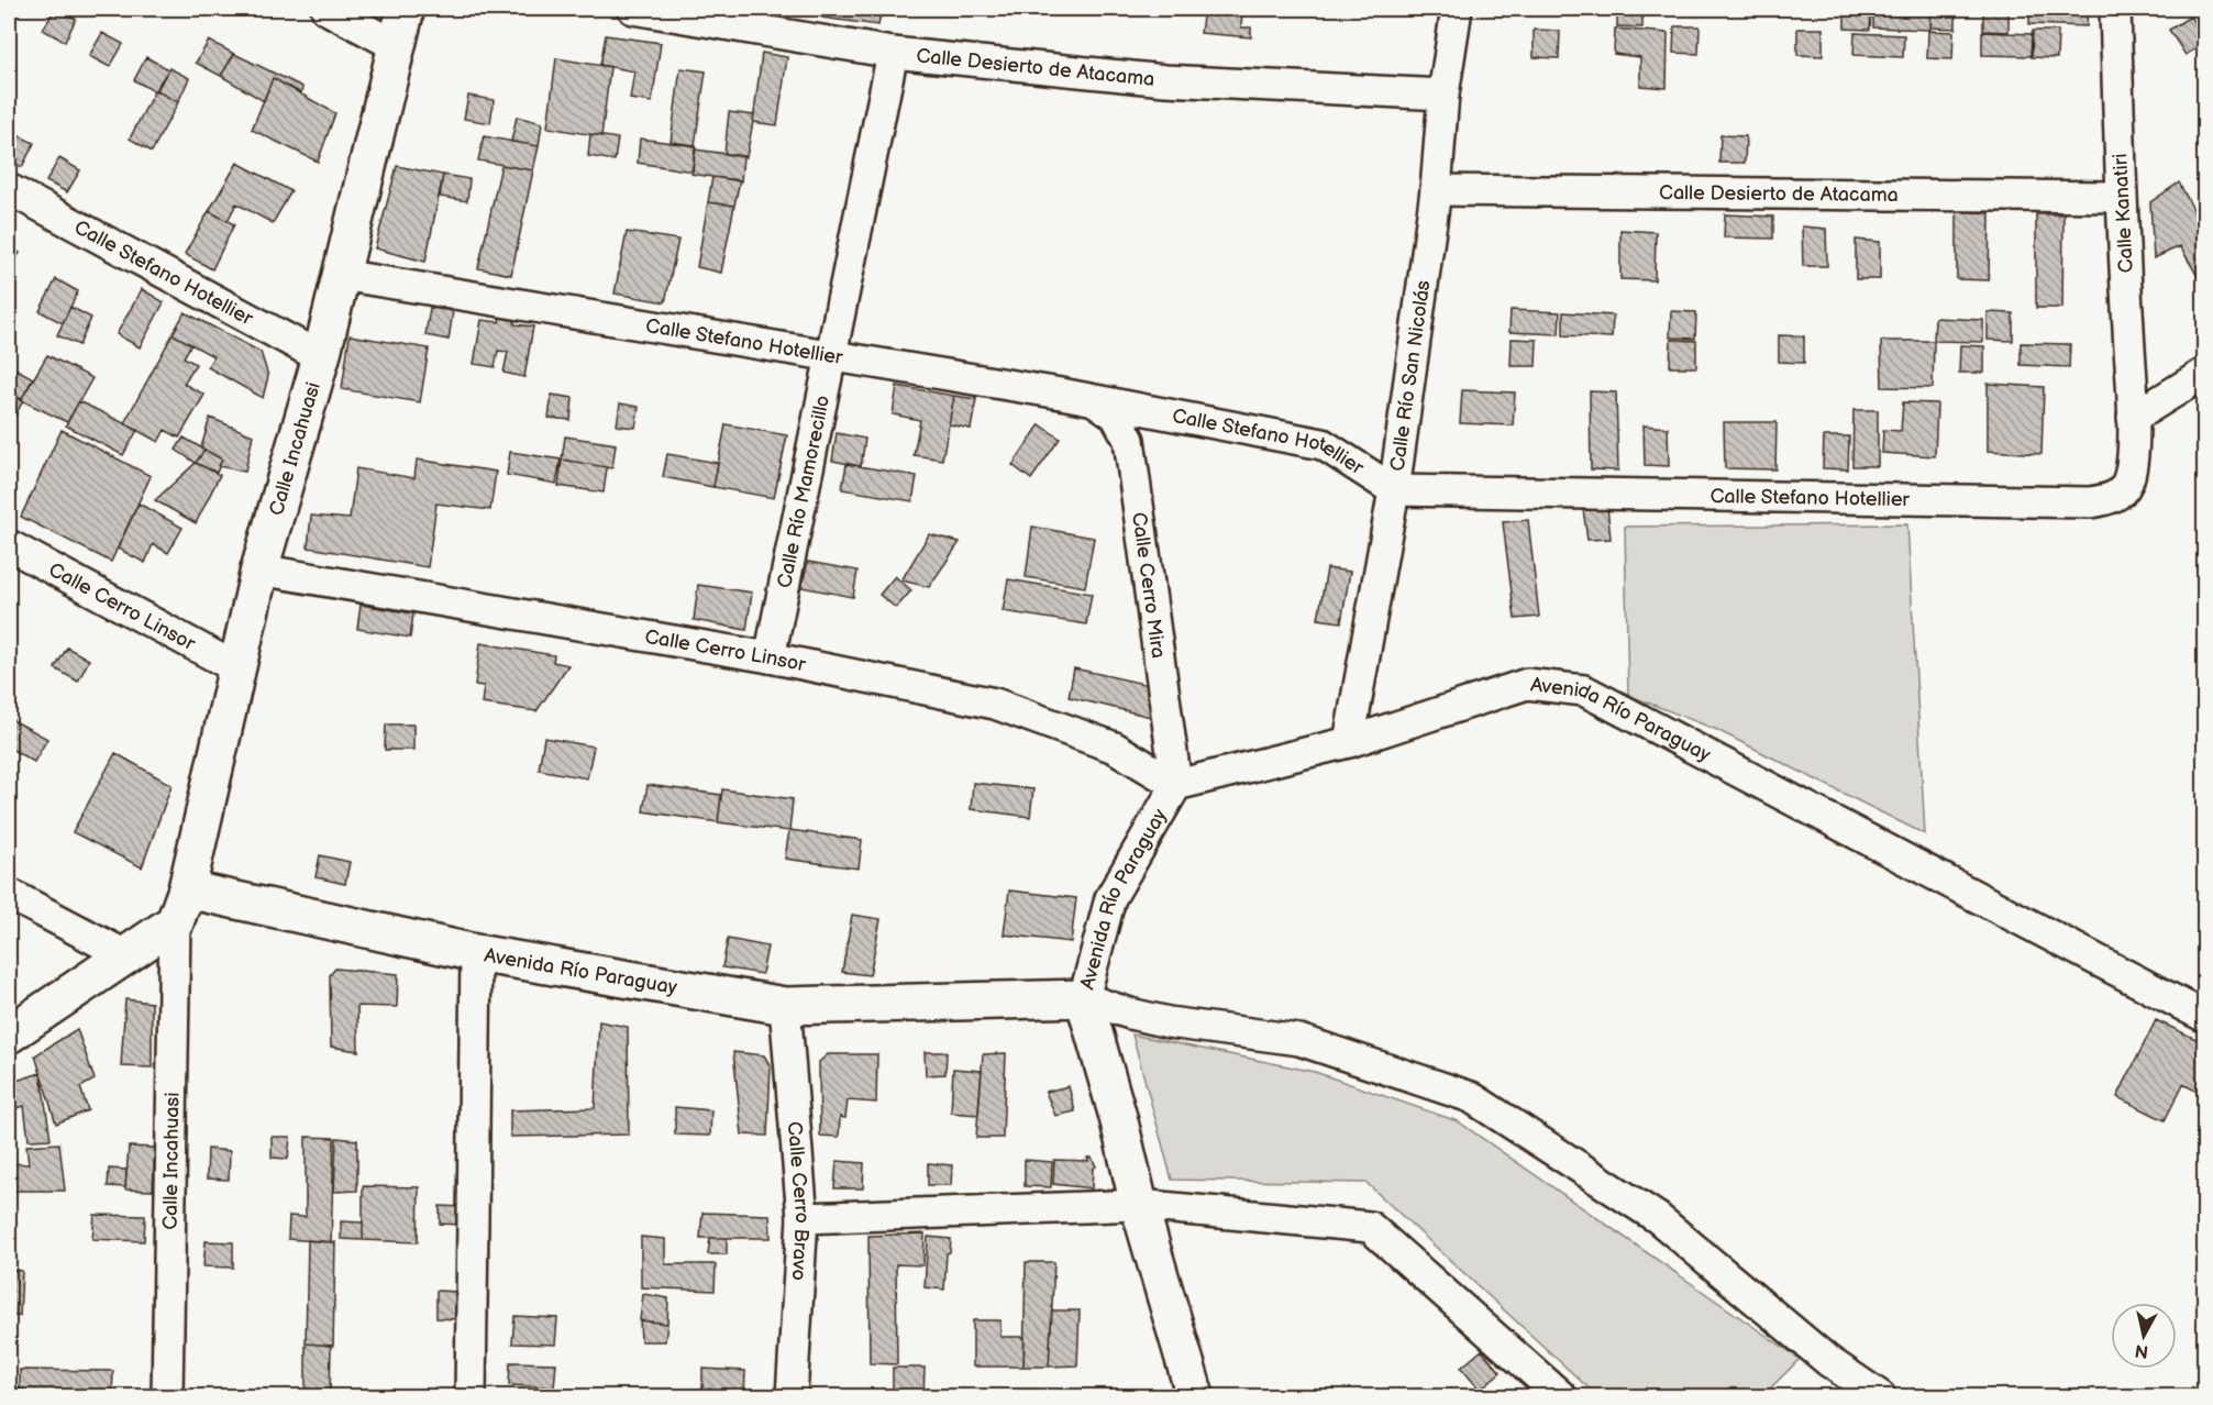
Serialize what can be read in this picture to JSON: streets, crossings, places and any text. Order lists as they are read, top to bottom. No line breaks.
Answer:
{"streets":{"street":["Calle Desierto de Atacama","Calle Kanatiri","Calle Stefano Hotellier","Calle Río San Nicolás","Calle Incahuasi","Calle Río Mamorecillo","Calle Cerro Mira","Calle Cerro Linsor","Avenida Río Paraguay","Calle Cerro Bravo"]},"crossings":[["Calle Desierto de Atacama","Calle Kanatiri"],["Calle Desierto de Atacama","Calle Río San Nicolás"],["Calle Desierto de Atacama","Calle Río Mamorecillo"],["Calle Kanatiri","Calle Stefano Hotellier"],["Calle Stefano Hotellier","Calle Río San Nicolás"],["Calle Stefano Hotellier","Calle Incahuasi"],["Calle Stefano Hotellier","Calle Río Mamorecillo"],["Calle Stefano Hotellier","Calle Cerro Mira"],["Calle Río San Nicolás","Avenida Río Paraguay"],["Calle Incahuasi","Calle Cerro Linsor"],["Calle Incahuasi","Avenida Río Paraguay"],["Calle Río Mamorecillo","Calle Cerro Linsor"],["Calle Cerro Mira","Calle Cerro Linsor"],["Calle Cerro Mira","Avenida Río Paraguay"],["Calle Cerro Linsor","Avenida Río Paraguay"],["Avenida Río Paraguay","Calle Cerro Bravo"]],"north":"bottom"}
